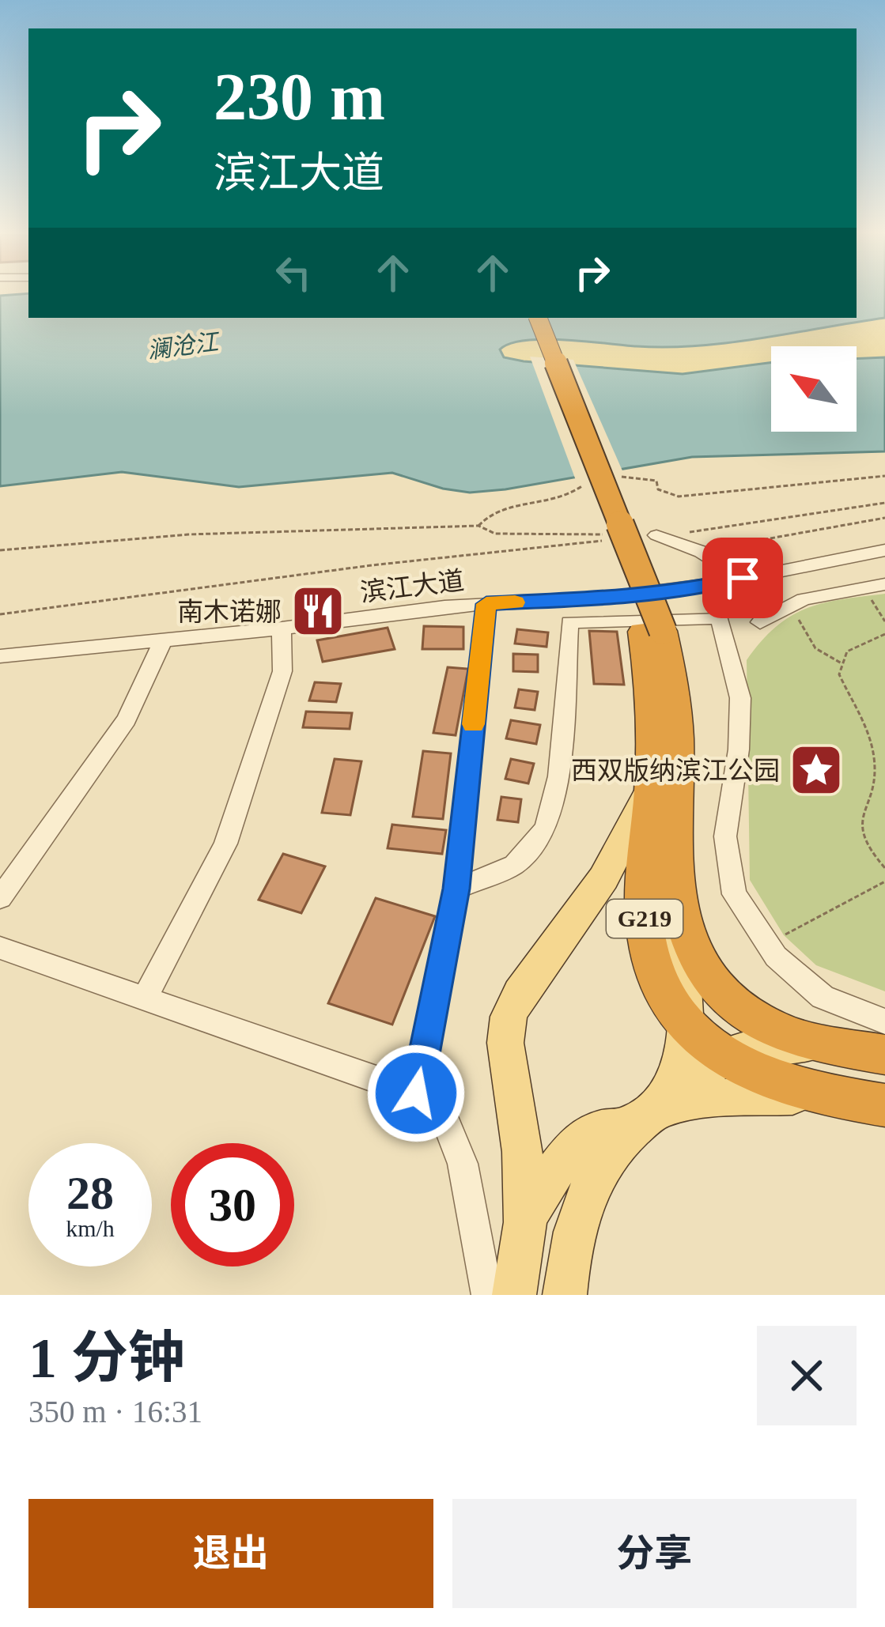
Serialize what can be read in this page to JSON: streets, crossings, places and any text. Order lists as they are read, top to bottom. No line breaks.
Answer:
{"streets":{"highway":["G219"],"street":["滨江大道"]},"water":["澜沧江"],"places":{"restaurant":["南木诺娜"],"place":["西双版纳滨江公园"]},"north":"top left","page":{"turn":["230 m","滨江大道"],"speed":"28 km/h","limit":"30","heading":["1 分钟","350 m · 16:31"],"buttons":["退出","分享"]}}
